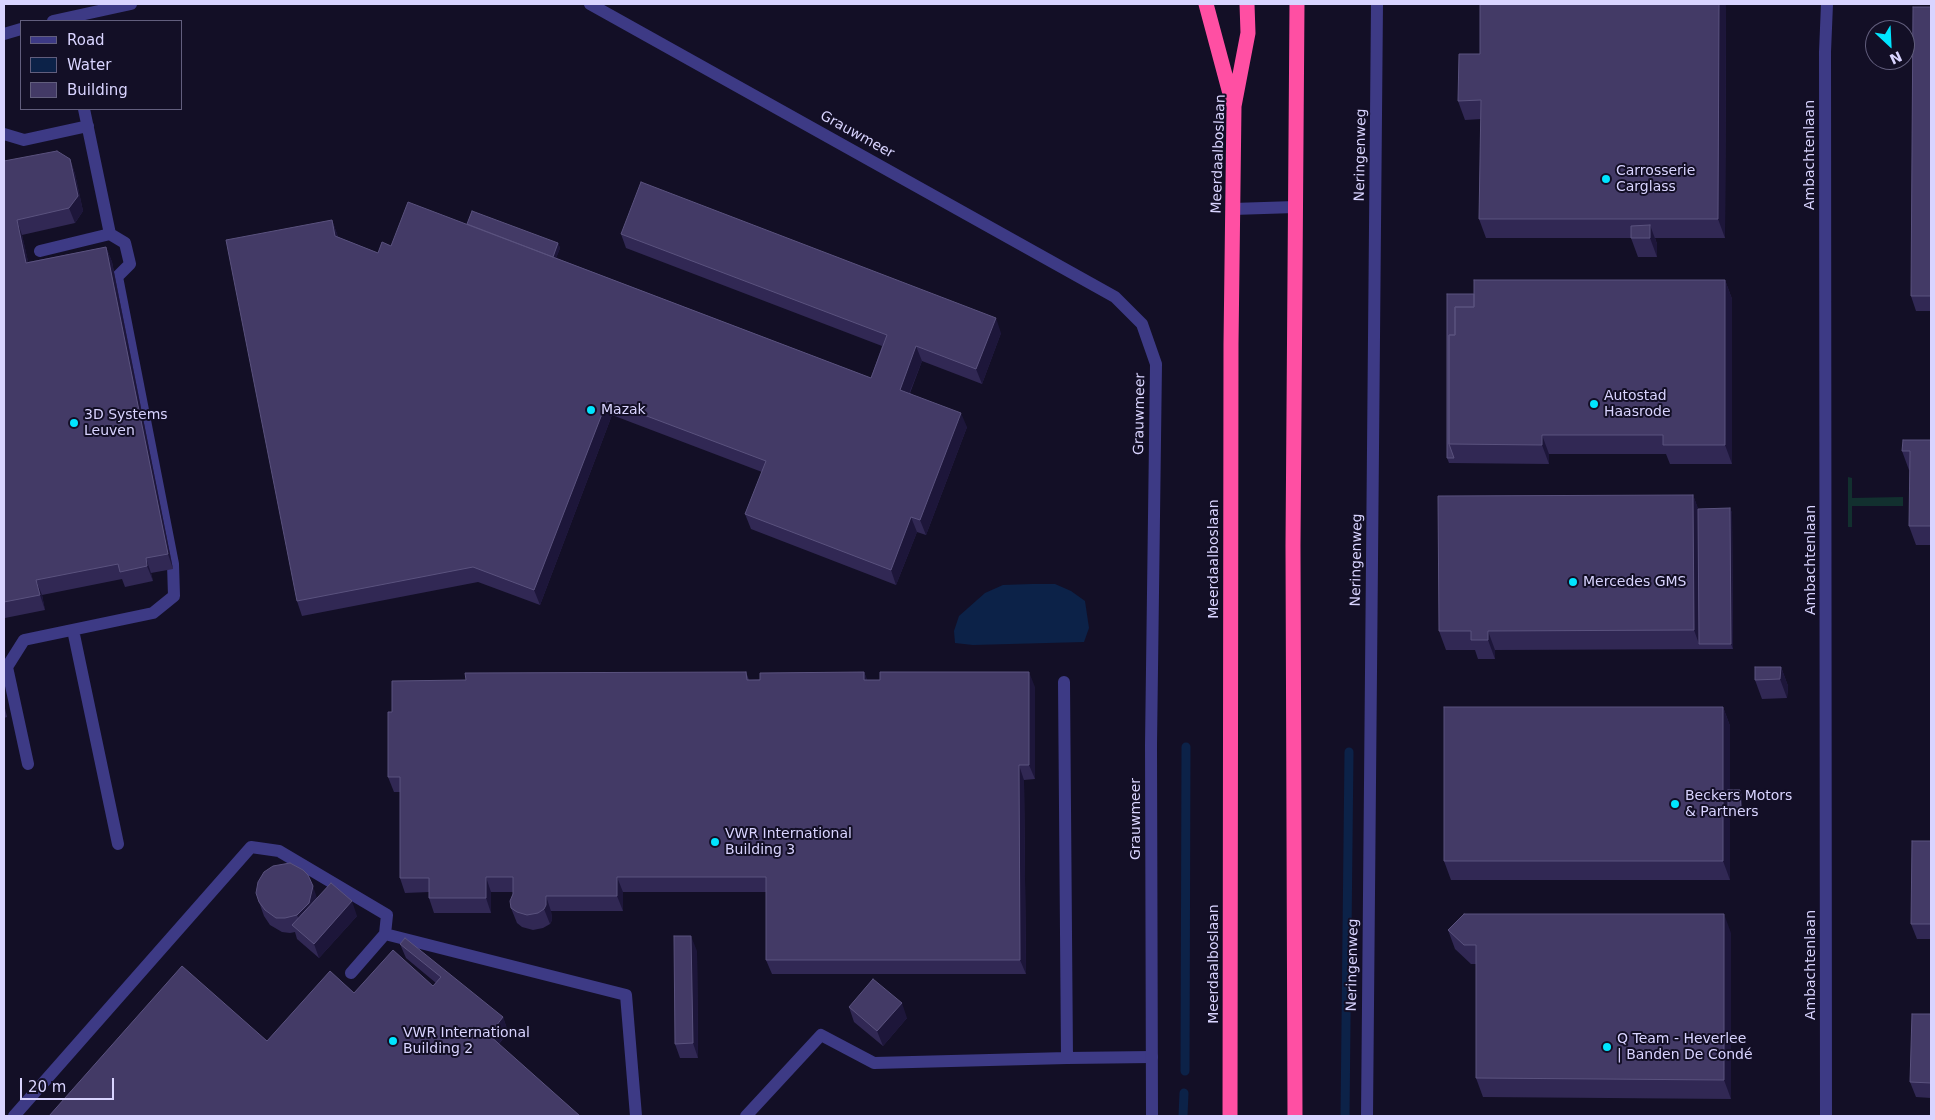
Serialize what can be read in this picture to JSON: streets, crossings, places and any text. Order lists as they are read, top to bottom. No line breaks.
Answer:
{"streets":{"highway":["Meerdaalboslaan"],"street":["Grauwmeer","Neringenweg","Ambachtenlaan"]},"places":["Carrosserie Carglass","Autostad Haasrode","Mazak","3D Systems Leuven","Mercedes GMS","Beckers Motors & Partners","VWR International Building 3","VWR International Building 2","Q Team - Heverlee | Banden De Condé"],"legend":["Road","Water","Building"],"scale_bar":"20 m","north":"bottom right"}
